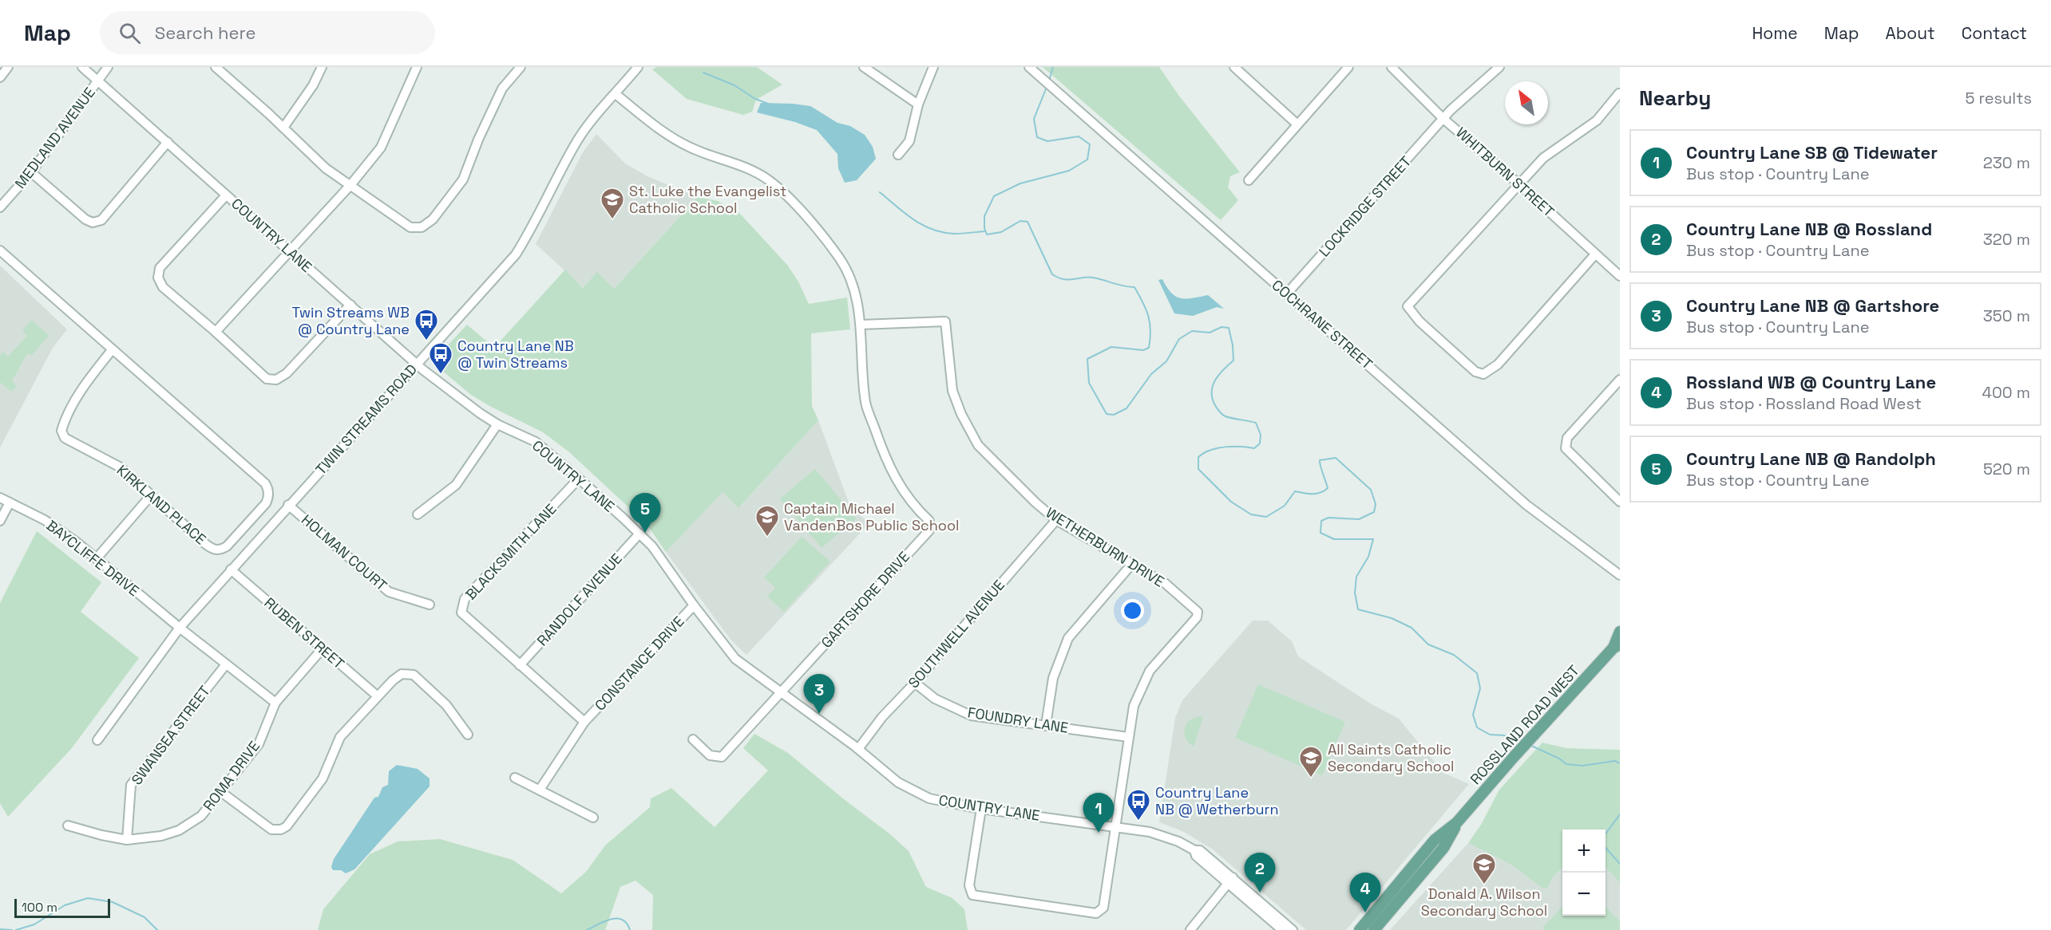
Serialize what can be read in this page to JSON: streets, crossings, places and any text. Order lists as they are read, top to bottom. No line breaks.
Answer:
{"streets":{"main road":["ROSSLAND ROAD WEST"],"street":["MEDLAND AVENUE","WHITBURN STREET","LOCKRIDGE STREET","COUNTRY LANE","COCHRANE STREET","TWIN STREAMS ROAD","KIRKLAND PLACE","WETHERBURN DRIVE","BLACKSMITH LANE","HOLMAN COURT","BAYCLIFFE DRIVE","RANDOLF AVENUE","GARTSHORE DRIVE","RUBEN STREET","SOUTHWELL AVENUE","CONSTANCE DRIVE","FOUNDRY LANE","SWANSEA STREET","ROMA DRIVE"]},"crossings":[["MEDLAND AVENUE","COUNTRY LANE"],["WHITBURN STREET","LOCKRIDGE STREET"],["LOCKRIDGE STREET","COCHRANE STREET"],["COUNTRY LANE","TWIN STREAMS ROAD"],["COUNTRY LANE","WETHERBURN DRIVE"],["COUNTRY LANE","BLACKSMITH LANE"],["COUNTRY LANE","RANDOLF AVENUE"],["COUNTRY LANE","GARTSHORE DRIVE"],["COUNTRY LANE","SOUTHWELL AVENUE"],["COUNTRY LANE","CONSTANCE DRIVE"],["TWIN STREAMS ROAD","HOLMAN COURT"],["TWIN STREAMS ROAD","BAYCLIFFE DRIVE"],["TWIN STREAMS ROAD","GARTSHORE DRIVE"],["TWIN STREAMS ROAD","RUBEN STREET"],["WETHERBURN DRIVE","GARTSHORE DRIVE"],["WETHERBURN DRIVE","SOUTHWELL AVENUE"],["WETHERBURN DRIVE","FOUNDRY LANE"],["BLACKSMITH LANE","RANDOLF AVENUE"],["BLACKSMITH LANE","CONSTANCE DRIVE"],["BAYCLIFFE DRIVE","SWANSEA STREET"],["BAYCLIFFE DRIVE","ROMA DRIVE"],["RANDOLF AVENUE","CONSTANCE DRIVE"],["RUBEN STREET","ROMA DRIVE"],["SOUTHWELL AVENUE","FOUNDRY LANE"],["SWANSEA STREET","ROMA DRIVE"]],"places":{"school or university":["St. Luke the Evangelist Catholic School","Captain Michael VandenBos Public School","All Saints Catholic Secondary School","Donald A. Wilson Secondary School"],"bus stop":["Twin Streams WB @ Country Lane","Country Lane NB @ Twin Streams","Country Lane NB @ Wetherburn"]},"scale_bar":"100 m","north":"top left","page":{"header":"Map","search":"Search here","nav":["Home","Map","About","Contact"],"heading":["Nearby","5 results"],"list":[{"mark":"1","name":"Country Lane SB @ Tidewater","note":"Bus stop · Country Lane","value":"230 m"},{"mark":"2","name":"Country Lane NB @ Rossland","note":"Bus stop · Country Lane","value":"320 m"},{"mark":"3","name":"Country Lane NB @ Gartshore","note":"Bus stop · Country Lane","value":"350 m"},{"mark":"4","name":"Rossland WB @ Country Lane","note":"Bus stop · Rossland Road West","value":"400 m"},{"mark":"5","name":"Country Lane NB @ Randolph","note":"Bus stop · Country Lane","value":"520 m"}],"pins":["5","3","1","2","4"],"map_buttons":["+","−"],"scale":"100 m"}}
